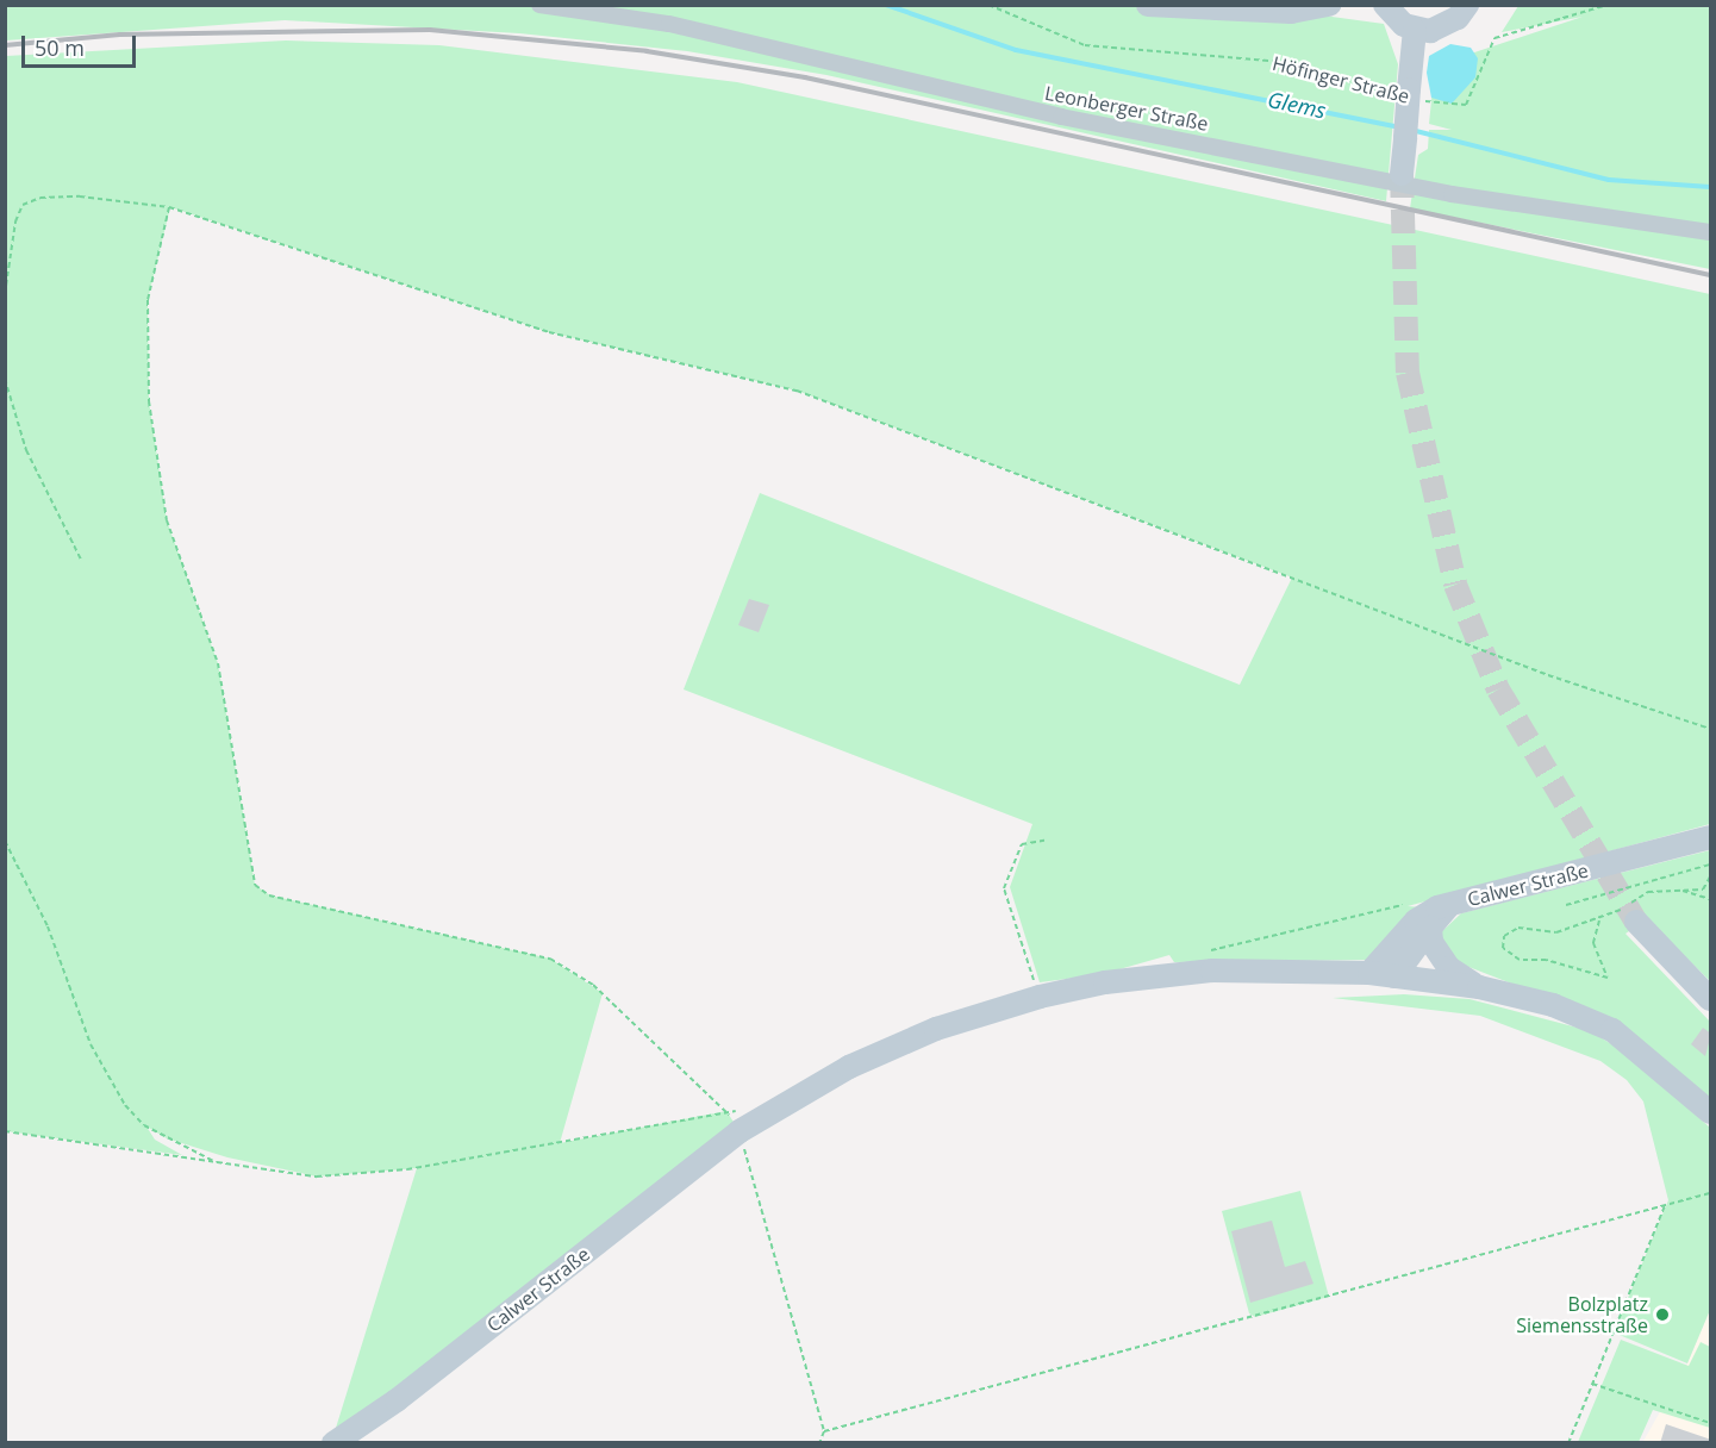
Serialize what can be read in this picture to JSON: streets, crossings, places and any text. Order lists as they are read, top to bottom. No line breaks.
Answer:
{"streets":{"main road":["Calwer Straße"],"street":["Leonberger Straße"],"path":["Höfinger Straße"]},"water":["Glems"],"places":["Bolzplatz Siemensstraße"],"scale_bar":"50 m"}
